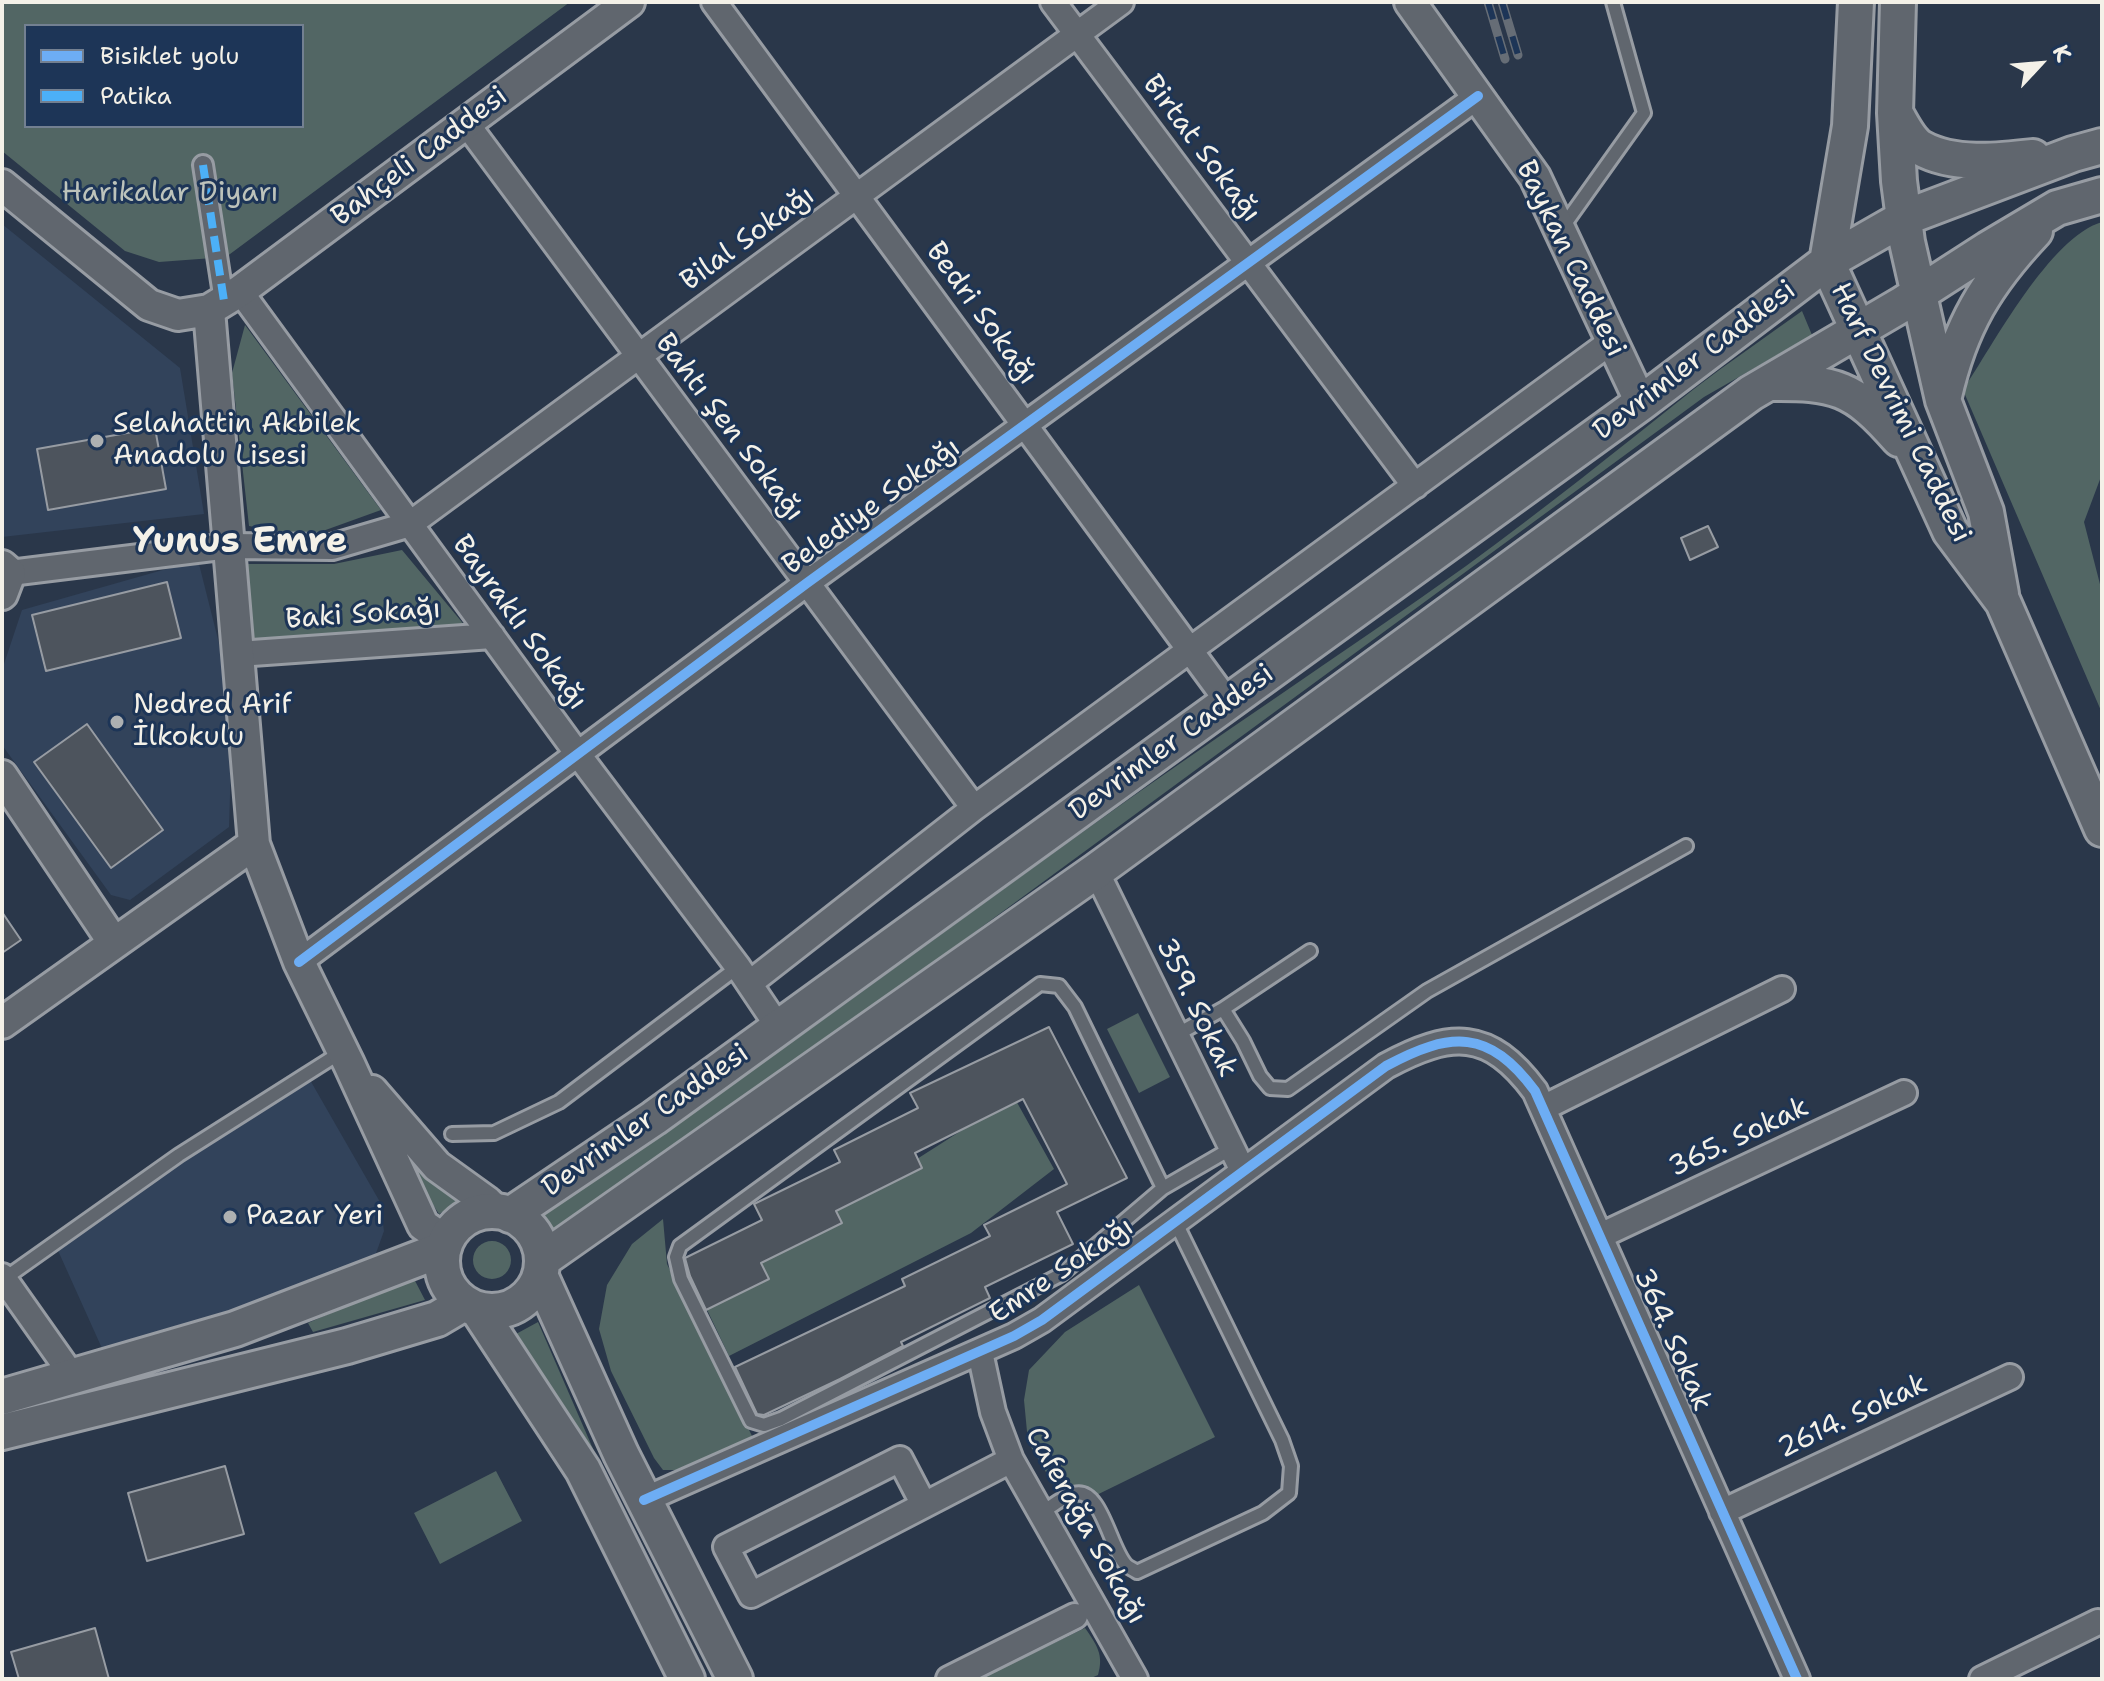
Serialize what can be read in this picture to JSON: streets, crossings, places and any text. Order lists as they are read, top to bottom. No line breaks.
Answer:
{"streets":{"main road":["Devrimler Caddesi","Harf Devrimi Caddesi"],"street":["Birtat Sokağı","Bahçeli Caddesi","Bilal Sokağı","Baykan Caddesi","Bedri Sokağı","Bahtı Şen Sokağı","Belediye Sokağı","Baki Sokağı","Bayraklı Sokağı","359. Sokak","365. Sokak","Emre Sokağı","364. Sokak","2614. Sokak","Caferağa Sokağı"]},"crossings":[["Birtat Sokağı","Bilal Sokağı"],["Birtat Sokağı","Belediye Sokağı"],["Bahçeli Caddesi","Bahtı Şen Sokağı"],["Bahçeli Caddesi","Bayraklı Sokağı"],["Bilal Sokağı","Bedri Sokağı"],["Bilal Sokağı","Bahtı Şen Sokağı"],["Bilal Sokağı","Bayraklı Sokağı"],["Baykan Caddesi","Devrimler Caddesi"],["Baykan Caddesi","Belediye Sokağı"],["Bedri Sokağı","Devrimler Caddesi"],["Bedri Sokağı","Belediye Sokağı"],["Devrimler Caddesi","Harf Devrimi Caddesi"],["Devrimler Caddesi","Bayraklı Sokağı"],["Devrimler Caddesi","359. Sokak"],["Bahtı Şen Sokağı","Belediye Sokağı"],["Belediye Sokağı","Bayraklı Sokağı"],["Baki Sokağı","Bayraklı Sokağı"],["359. Sokak","Emre Sokağı"],["365. Sokak","364. Sokak"],["Emre Sokağı","364. Sokak"],["Emre Sokağı","Caferağa Sokağı"],["364. Sokak","2614. Sokak"]],"districts":["Yunus Emre"],"parks":["Harikalar Diyarı"],"places":["Selahattin Akbilek Anadolu Lisesi","Nedred Arif İlkokulu","Pazar Yeri"],"legend":["Bisiklet yolu","Patika"],"north":"top right"}
